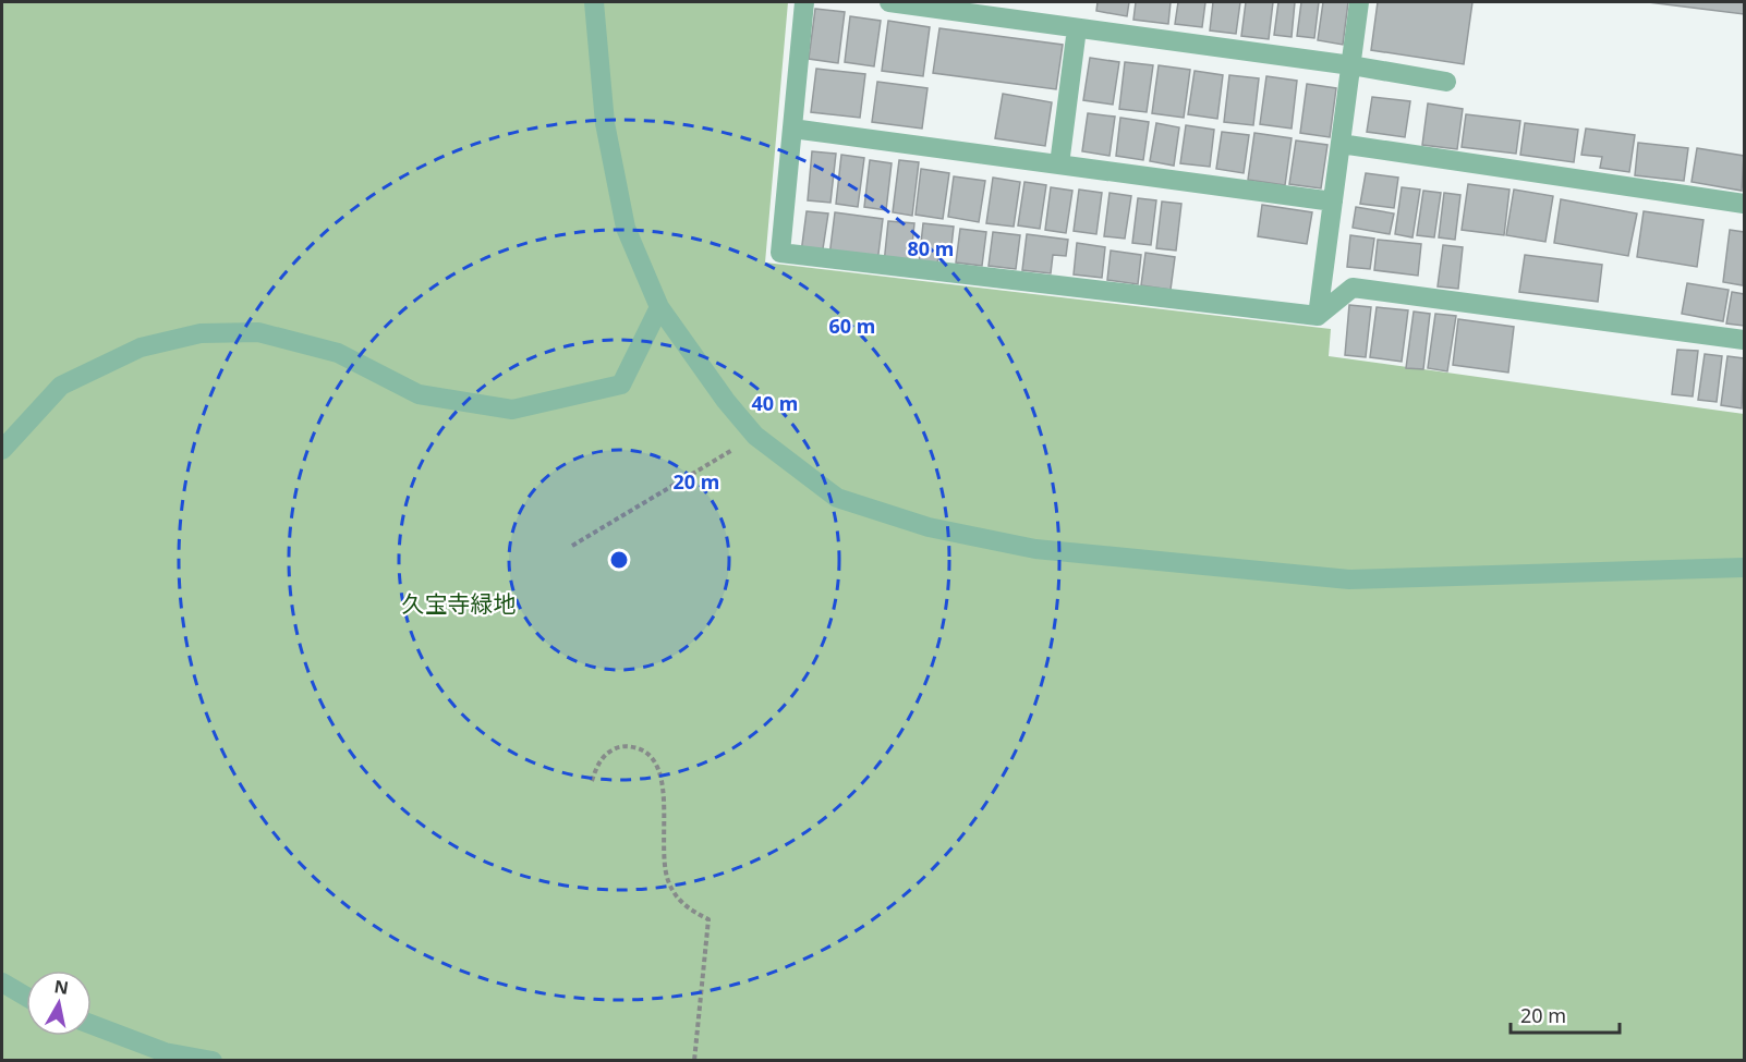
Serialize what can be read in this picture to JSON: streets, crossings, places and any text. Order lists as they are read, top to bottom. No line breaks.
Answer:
{"parks":["久宝寺緑地"],"scale_bar":"20 m","north":"top","rings":["80 m","60 m","40 m","20 m"]}
